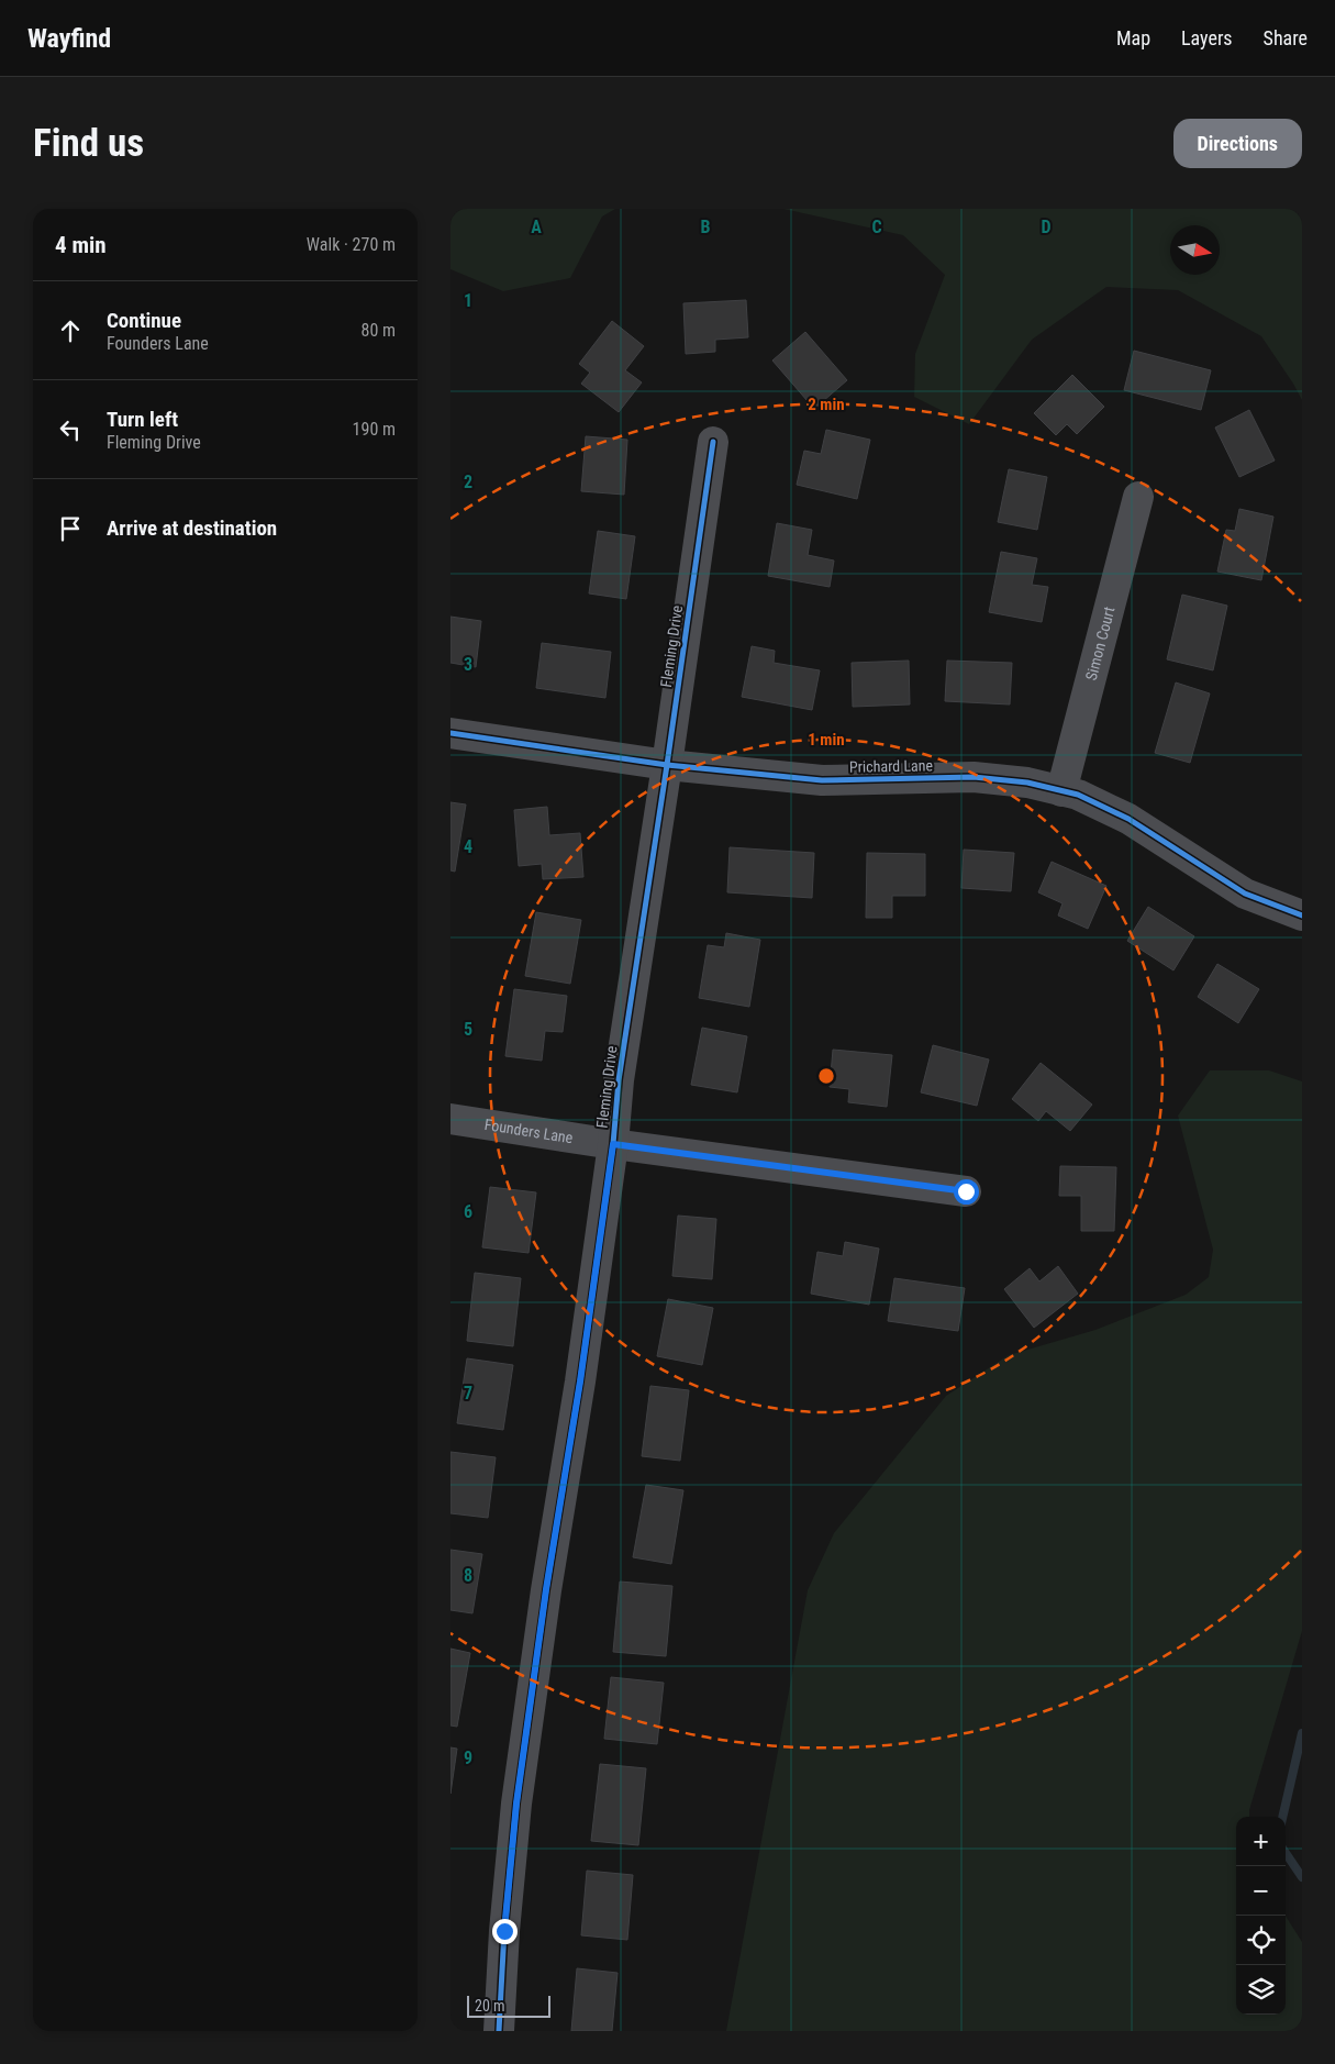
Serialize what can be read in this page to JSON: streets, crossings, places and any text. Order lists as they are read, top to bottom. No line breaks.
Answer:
{"streets":{"street":["Simon Court","Fleming Drive","Prichard Lane","Founders Lane"]},"crossings":[["Simon Court","Prichard Lane"],["Fleming Drive","Prichard Lane"],["Fleming Drive","Founders Lane"]],"scale_bar":"20 m","north":"right","page":{"header":"Wayfind","nav":["Map","Layers","Share"],"buttons":"Directions","title":"Find us","heading":["4 min","Walk · 270 m"],"list":[["Continue","Founders Lane","80 m"],["Turn left","Fleming Drive","190 m"],"Arrive at destination"],"map_buttons":["+","−"],"scale":"20 m"},"grid":{"columns":["A","B","C","D"],"rows":["1","2","3","4","5","6","7","8","9"]},"rings":["2 min","1 min"]}
